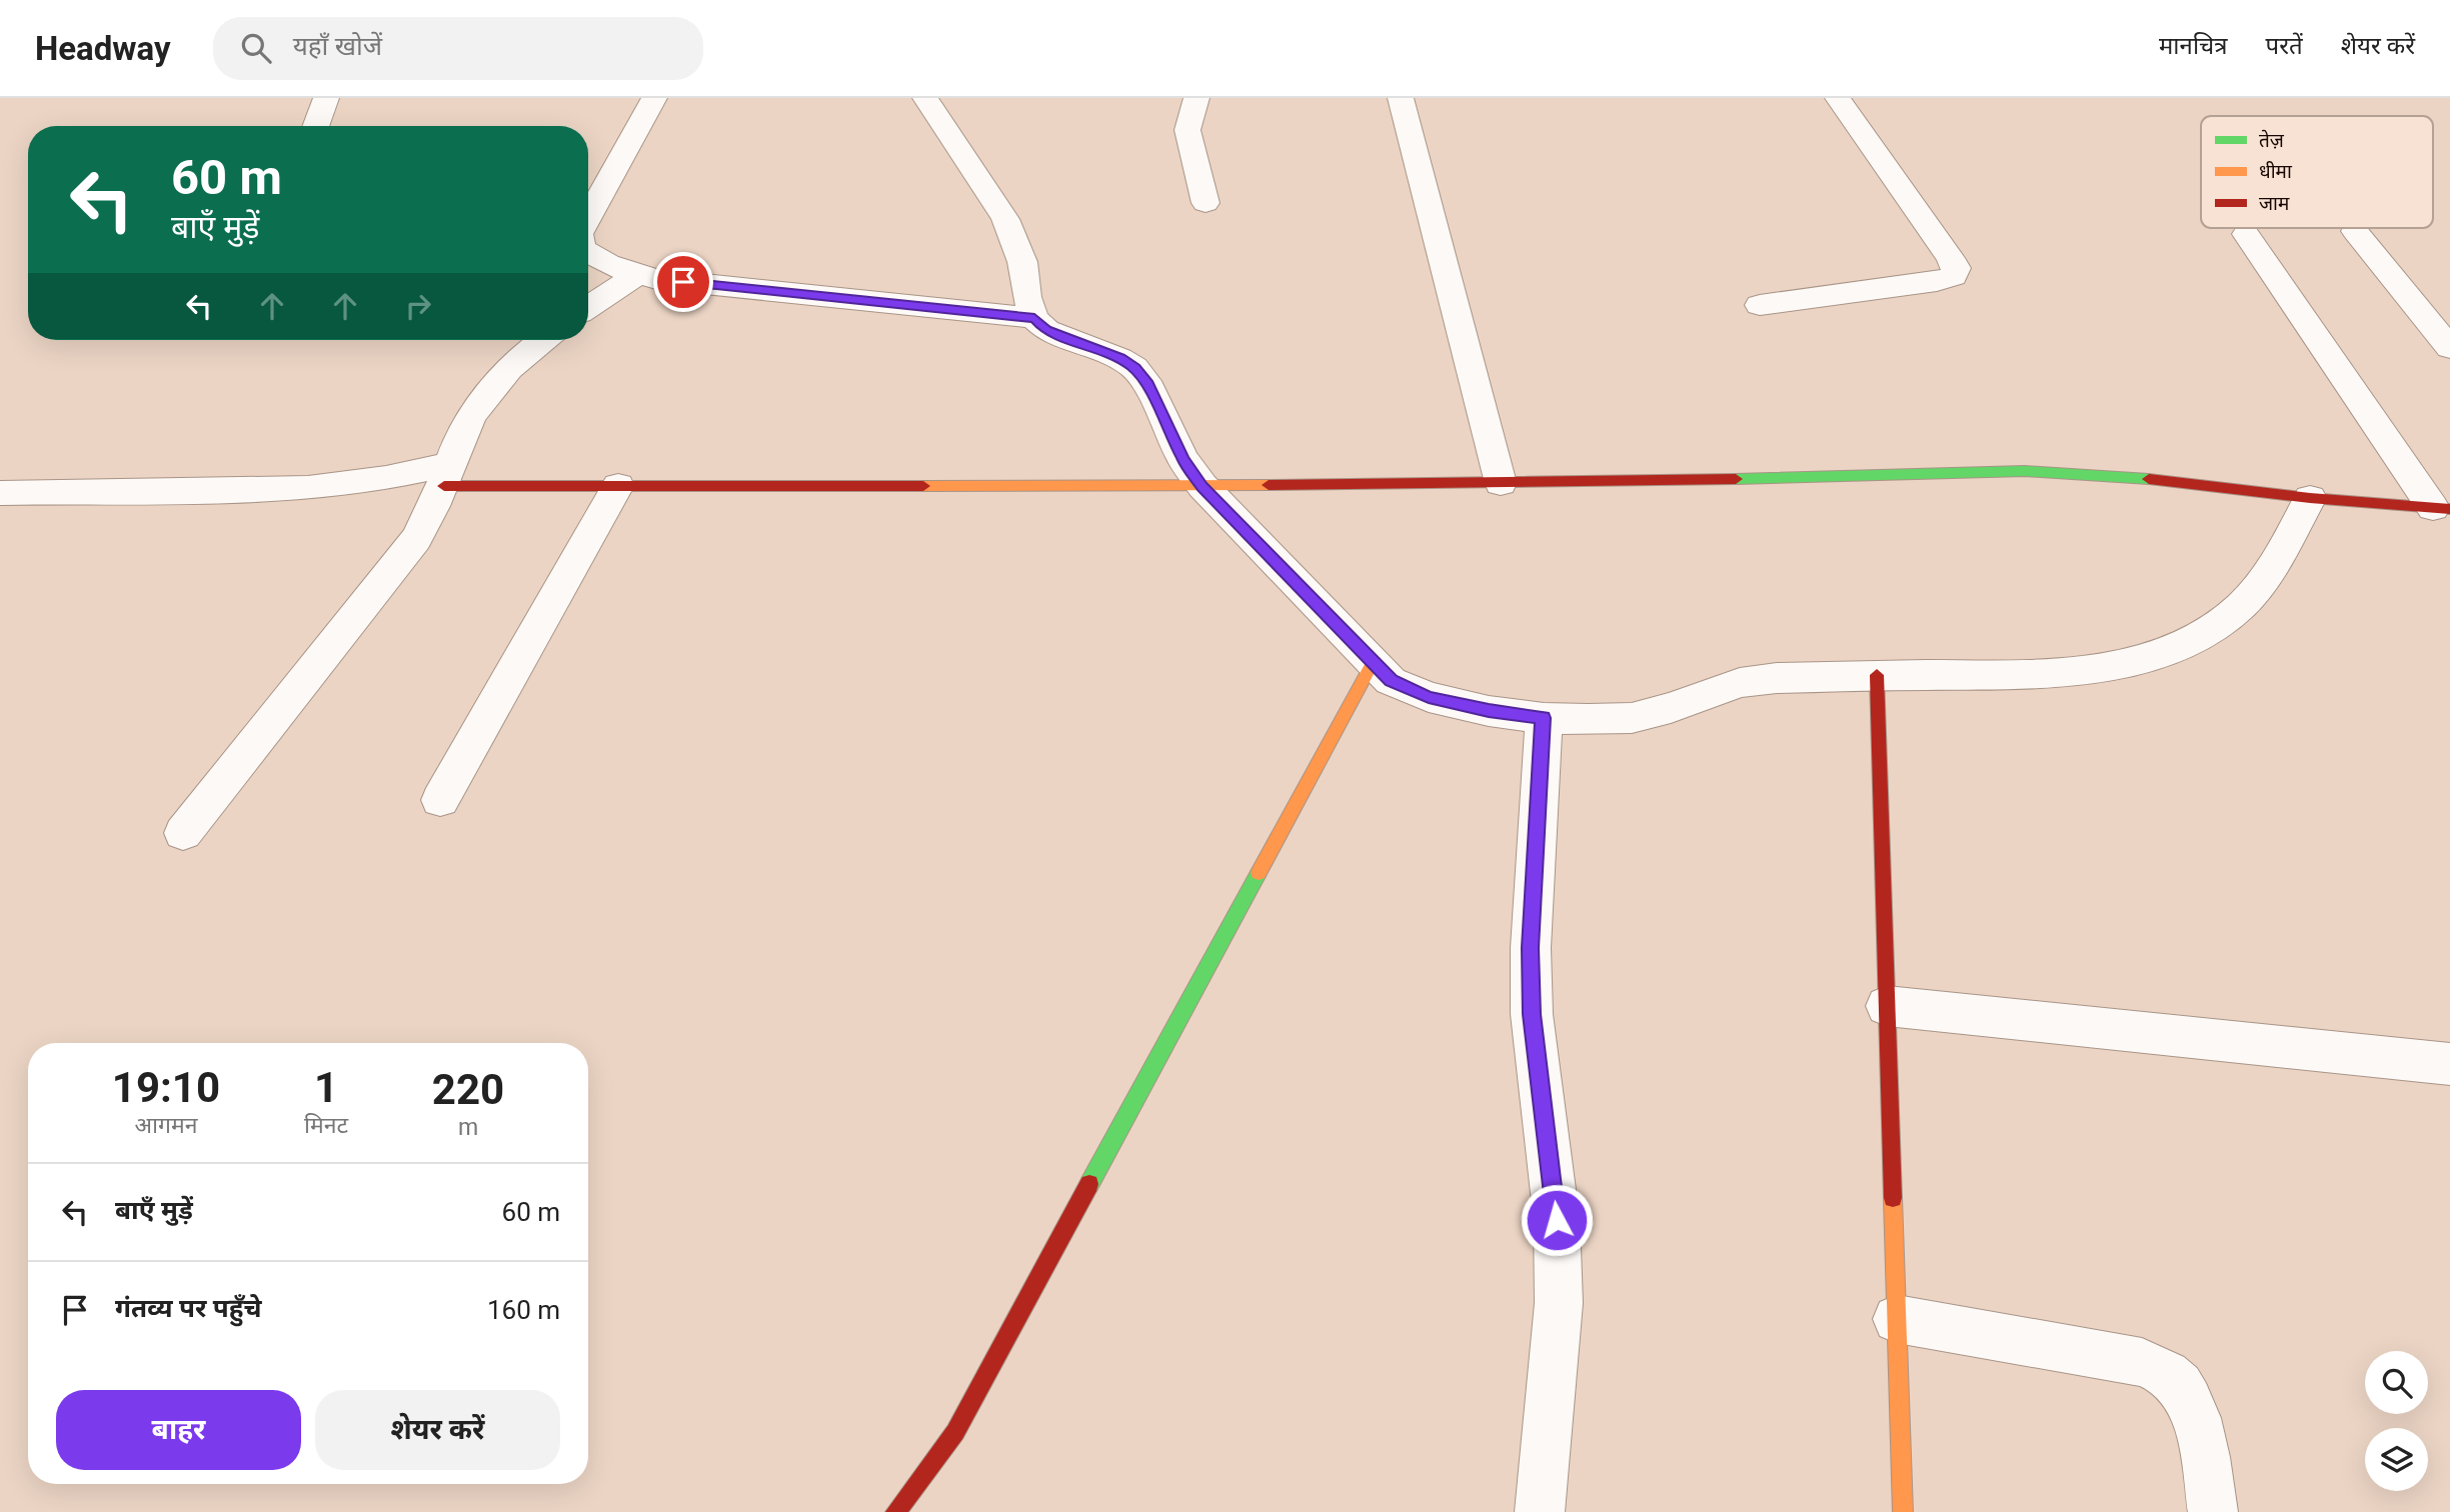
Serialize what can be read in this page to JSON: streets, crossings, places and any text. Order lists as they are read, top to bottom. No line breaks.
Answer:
{"legend":["तेज़","धीमा","जाम"],"page":{"header":"Headway","search":"यहाँ खोजें","nav":["मानचित्र","परतें","शेयर करें"],"turn":["60 m","बाएँ मुड़ें"],"eta":["19:10","आगमन","1","मिनट","220","m"],"list":[{"name":"बाएँ मुड़ें","value":"60 m"},{"name":"गंतव्य पर पहुँचे","value":"160 m"}],"buttons":["बाहर","शेयर करें"]}}
